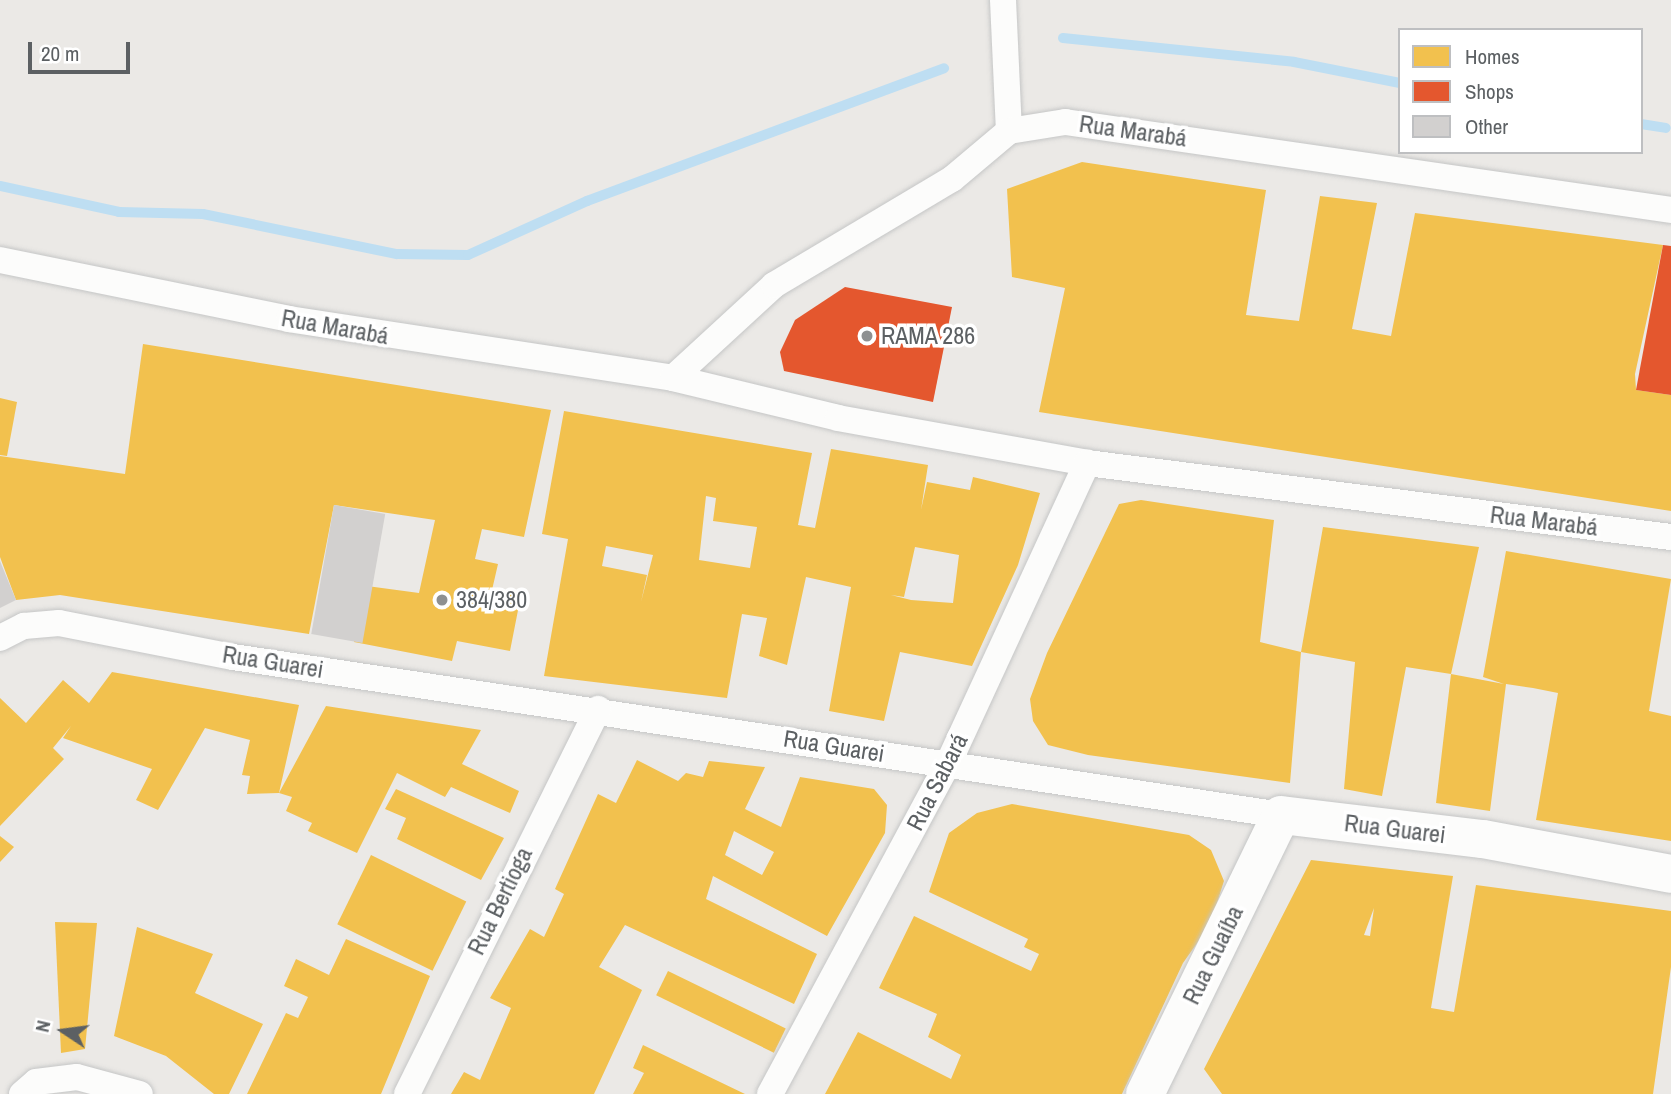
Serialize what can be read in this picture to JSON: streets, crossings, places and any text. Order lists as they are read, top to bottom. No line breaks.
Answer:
{"streets":{"street":["Rua Marabá","Rua Guarei","Rua Sabará","Rua Bertioga","Rua Guaíba"]},"crossings":[["Rua Marabá","Rua Sabará"],["Rua Guarei","Rua Sabará"],["Rua Guarei","Rua Bertioga"],["Rua Guarei","Rua Guaíba"]],"places":["RAMA 286","384/380"],"legend":["Homes","Shops","Other"],"scale_bar":"20 m","north":"left"}
